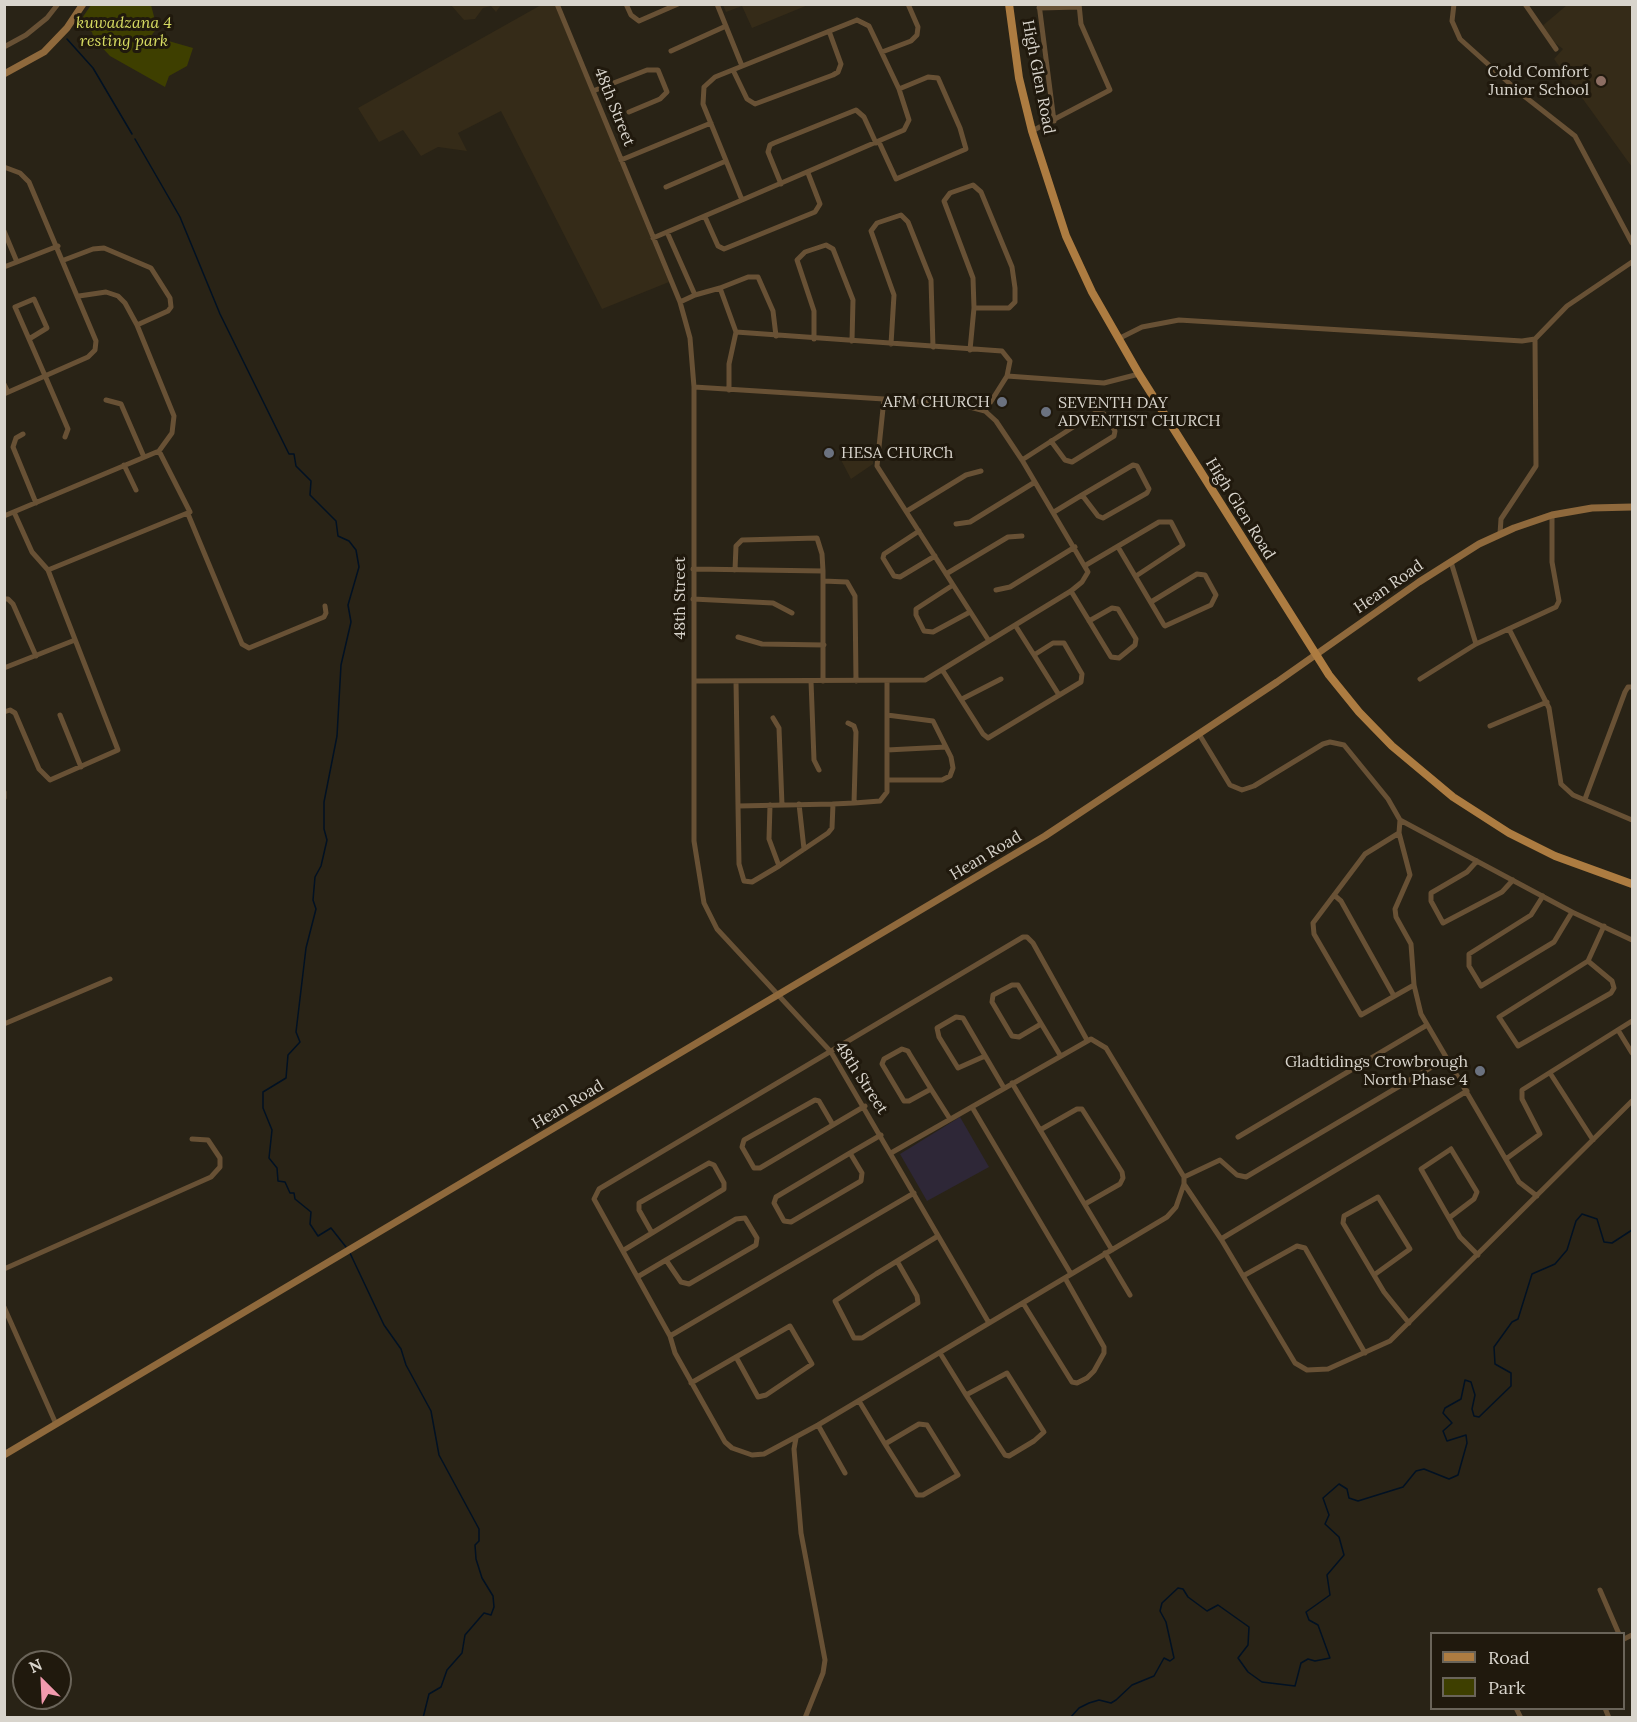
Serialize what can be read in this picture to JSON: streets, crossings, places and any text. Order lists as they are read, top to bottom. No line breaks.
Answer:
{"streets":{"main road":["High Glen Road"],"street":["48th Street","Hean Road"]},"crossings":[["High Glen Road","Hean Road"],["48th Street","Hean Road"]],"parks":["kuwadzana 4 resting park"],"places":["Cold Comfort Junior School","AFM CHURCH","SEVENTH DAY ADVENTIST CHURCH","HESA CHURCh","Gladtidings Crowbrough North Phase 4"],"legend":["Road","Park"],"north":"top left"}
